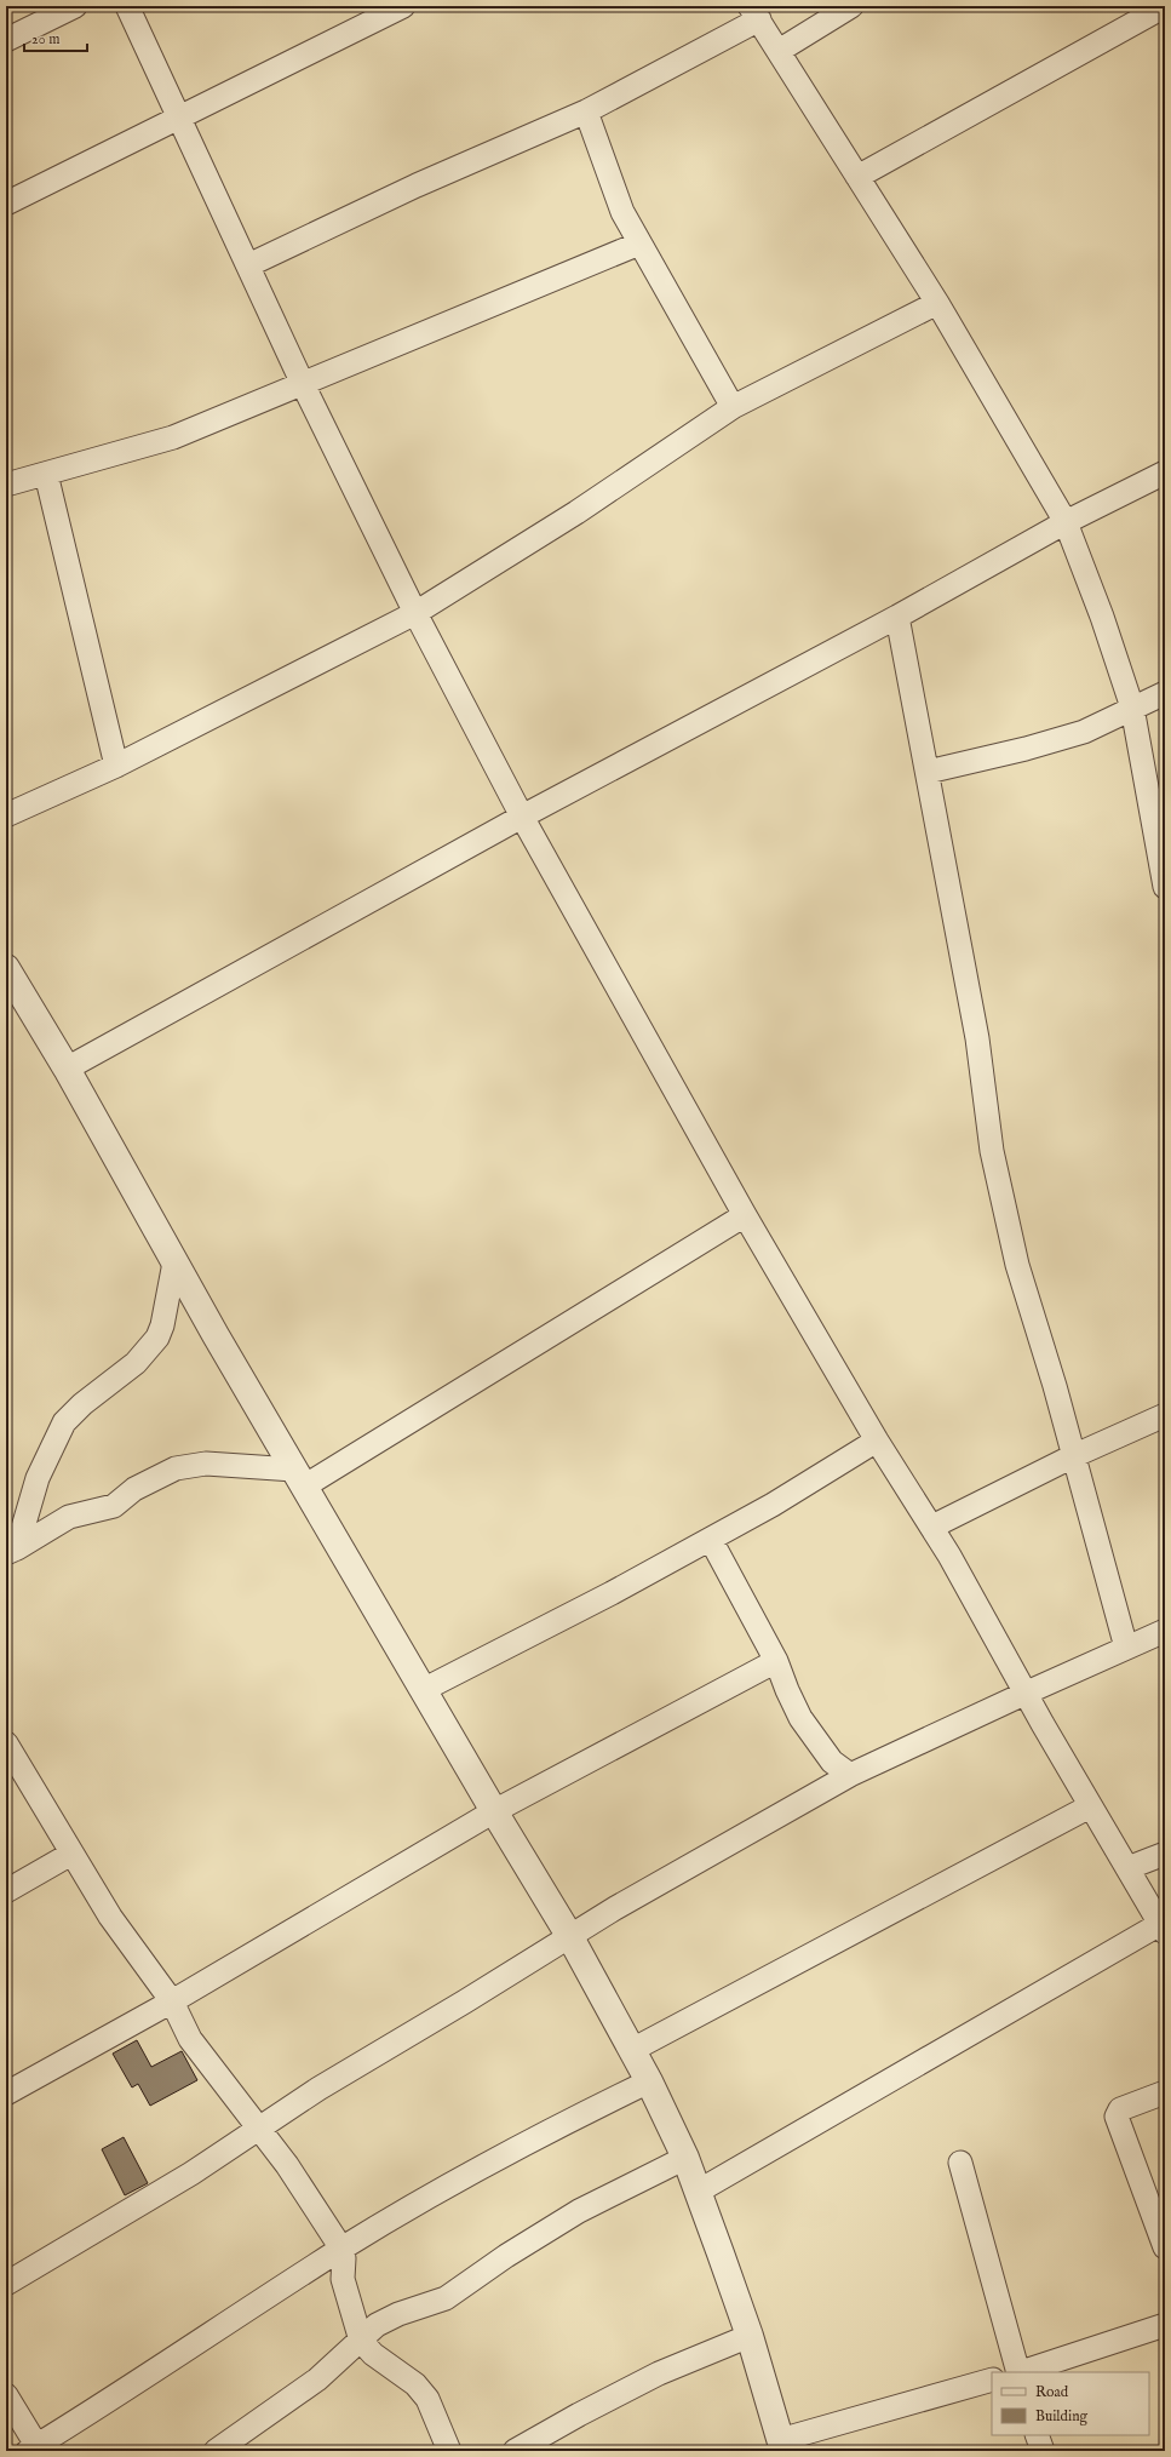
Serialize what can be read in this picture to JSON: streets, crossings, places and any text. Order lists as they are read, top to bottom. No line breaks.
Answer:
{"legend":["Road","Building"],"scale_bar":"20 m"}
